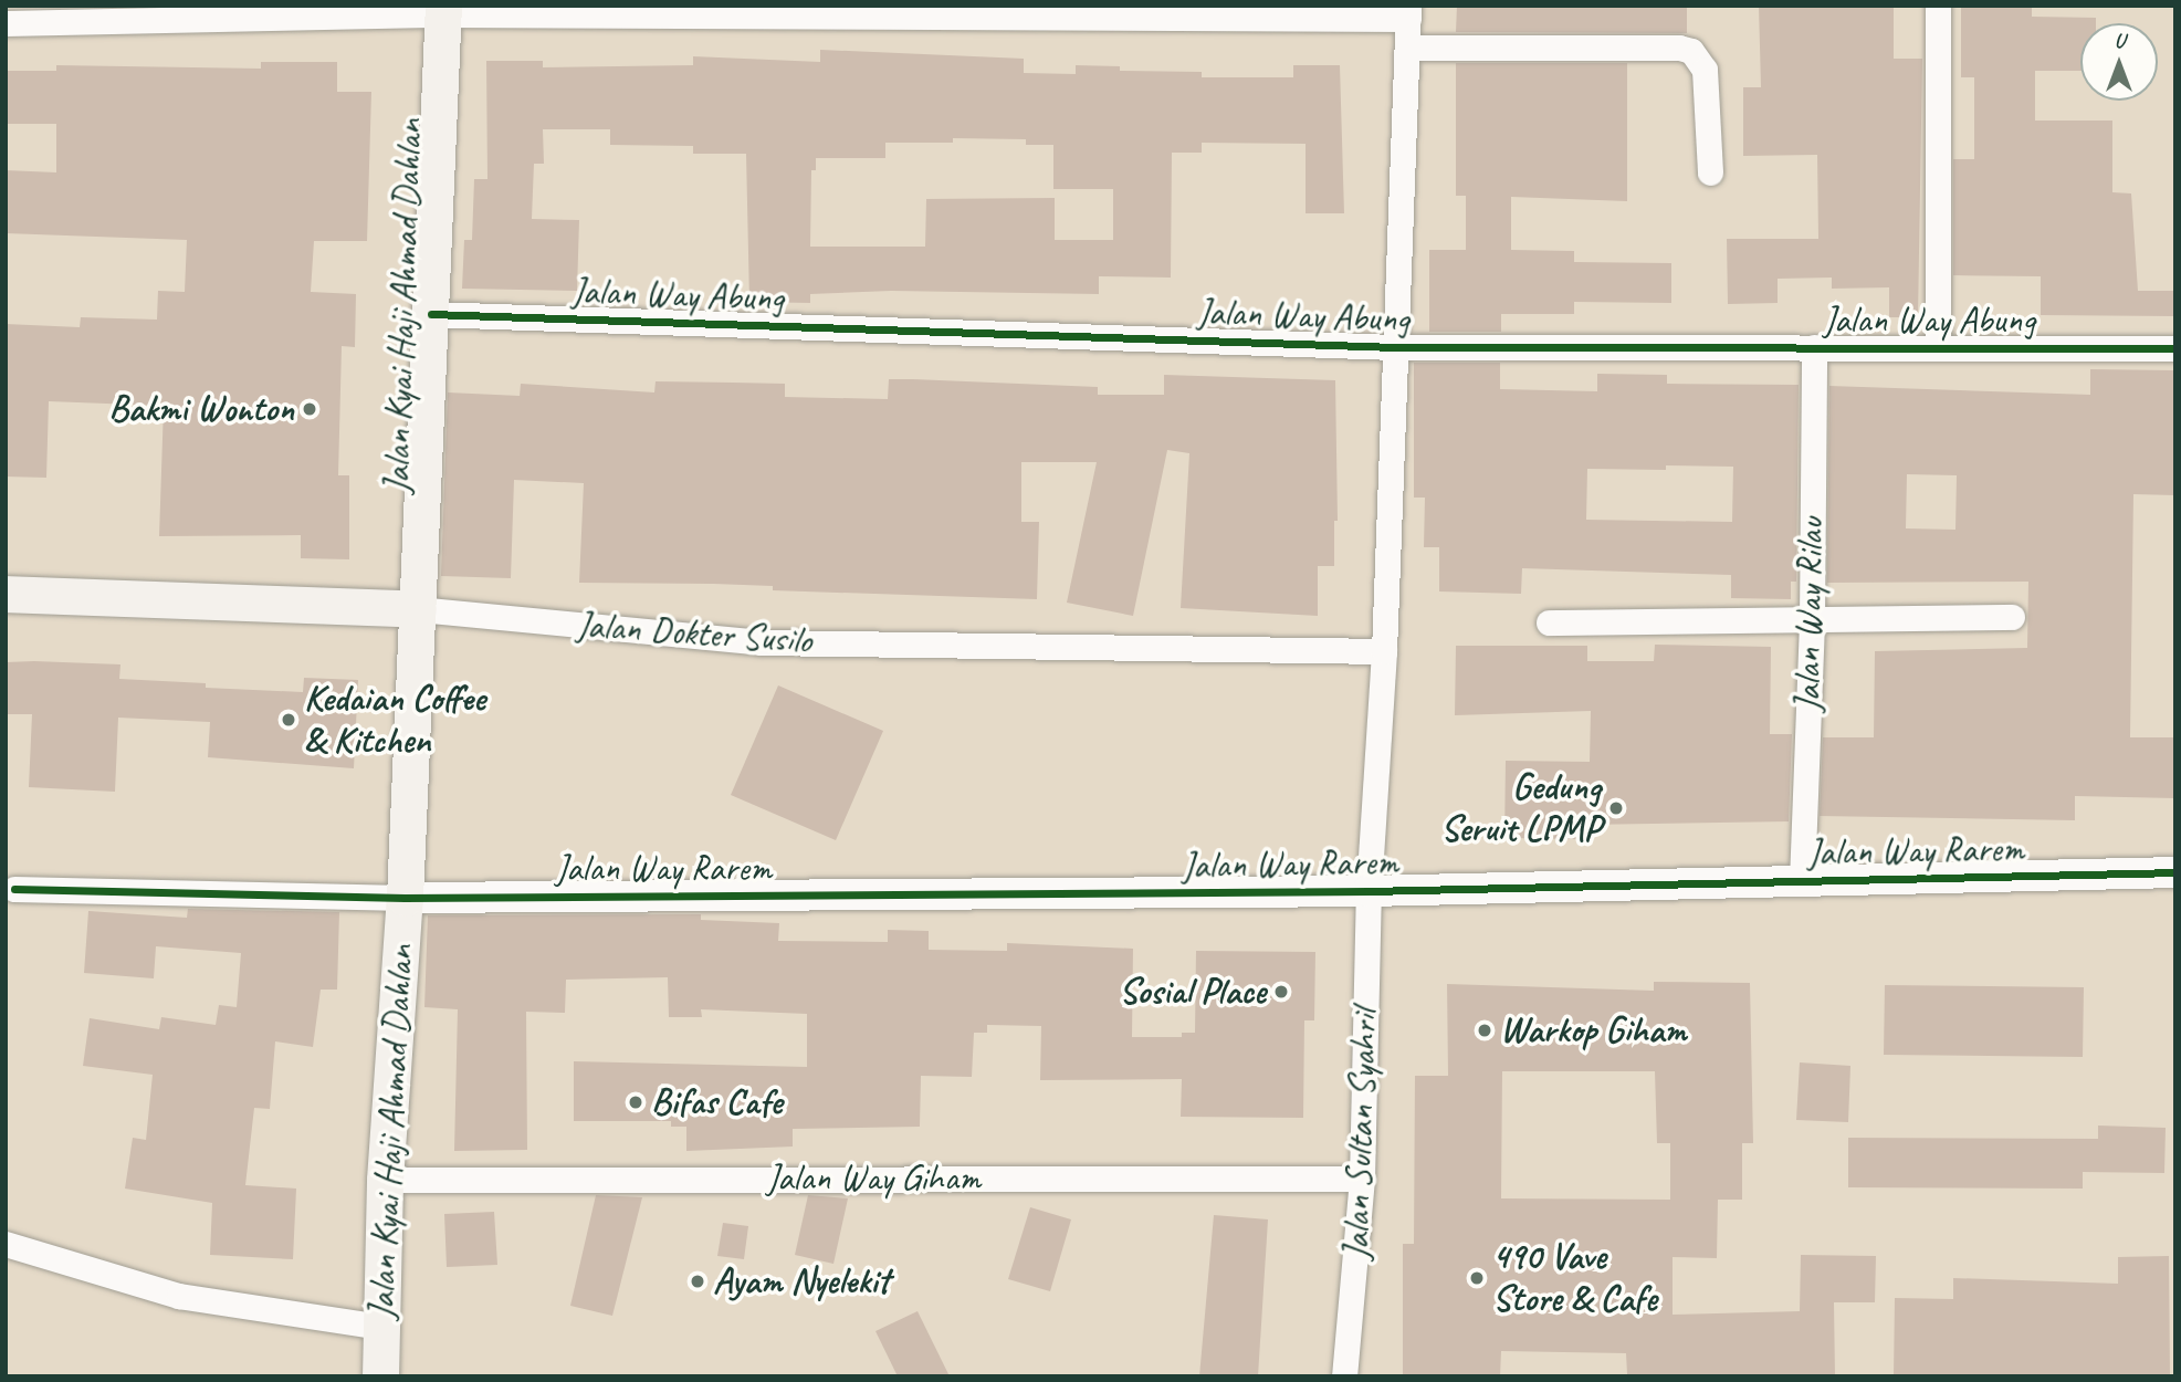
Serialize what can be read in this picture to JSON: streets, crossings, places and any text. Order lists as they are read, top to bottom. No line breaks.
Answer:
{"streets":{"main road":["Jalan Kyai Haji Ahmad Dahlan","Jalan Dokter Susilo"],"street":["Jalan Way Abung","Jalan Way Rilau","Jalan Way Rarem","Jalan Sultan Syahril","Jalan Way Giham"]},"crossings":[["Jalan Way Abung","Jalan Kyai Haji Ahmad Dahlan"],["Jalan Way Abung","Jalan Way Rilau"],["Jalan Way Abung","Jalan Sultan Syahril"],["Jalan Kyai Haji Ahmad Dahlan","Jalan Dokter Susilo"],["Jalan Kyai Haji Ahmad Dahlan","Jalan Way Rarem"],["Jalan Kyai Haji Ahmad Dahlan","Jalan Way Giham"],["Jalan Way Rilau","Jalan Way Rarem"],["Jalan Dokter Susilo","Jalan Sultan Syahril"],["Jalan Way Rarem","Jalan Sultan Syahril"],["Jalan Sultan Syahril","Jalan Way Giham"]],"places":["Bakmi Wonton","Kedaian Coffee & Kitchen","Gedung Seruit LPMP","Sosial Place","Warkop Giham","Bifas Cafe","490 Vave Store & Cafe","Ayam Nyelekit"],"north":"top"}
